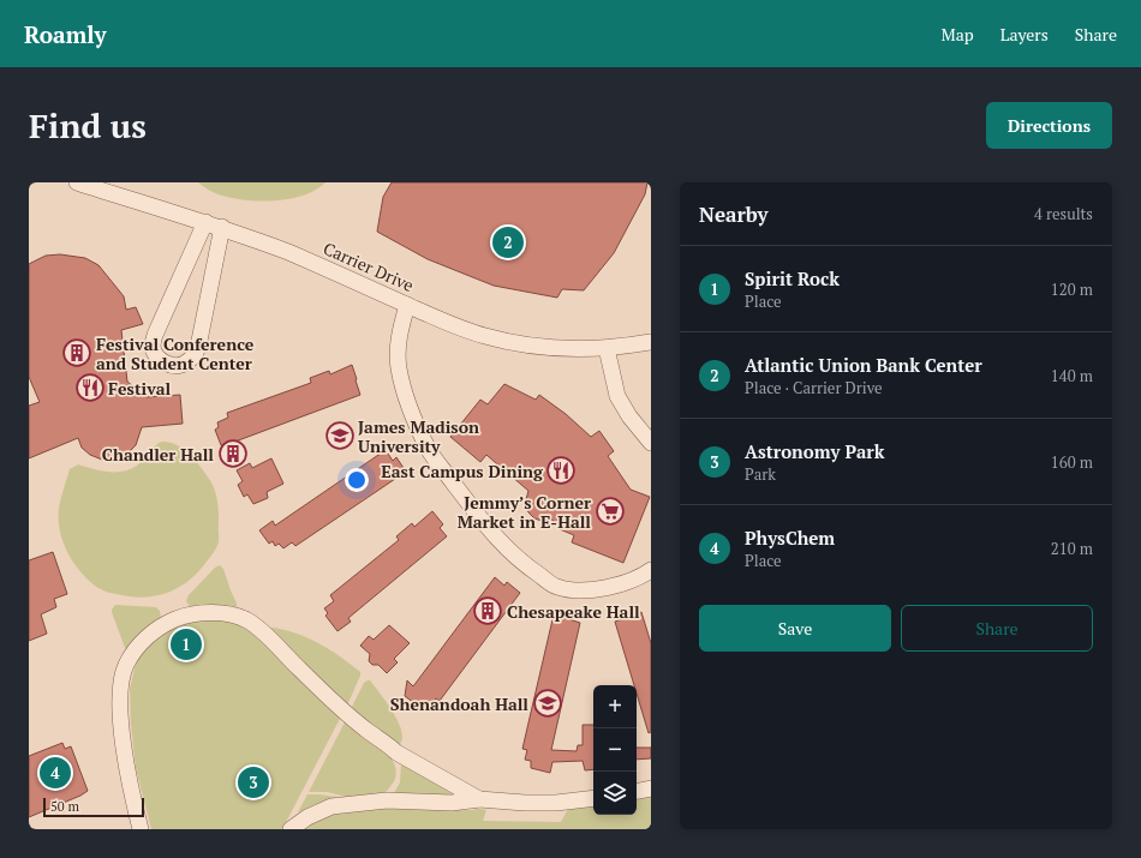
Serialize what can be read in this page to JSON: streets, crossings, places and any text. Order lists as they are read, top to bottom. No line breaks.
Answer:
{"streets":{"street":["Carrier Drive"]},"places":{"building":["Festival Conference and Student Center","Chandler Hall","Chesapeake Hall"],"restaurant":["Festival","East Campus Dining"],"school or university":["James Madison University","Shenandoah Hall"],"supermarket":["Jemmy’s Corner Market in E-Hall"]},"scale_bar":"50 m","page":{"header":"Roamly","nav":["Map","Layers","Share"],"buttons":["Directions",["Save","Share"]],"title":"Find us","heading":["Nearby","4 results"],"pins":["2","1","4","3"],"list":[{"mark":"1","name":"Spirit Rock","note":"Place","value":"120 m"},{"mark":"2","name":"Atlantic Union Bank Center","note":"Place · Carrier Drive","value":"140 m"},{"mark":"3","name":"Astronomy Park","note":"Park","value":"160 m"},{"mark":"4","name":"PhysChem","note":"Place","value":"210 m"}],"map_buttons":["+","−"],"scale":"50 m"}}
